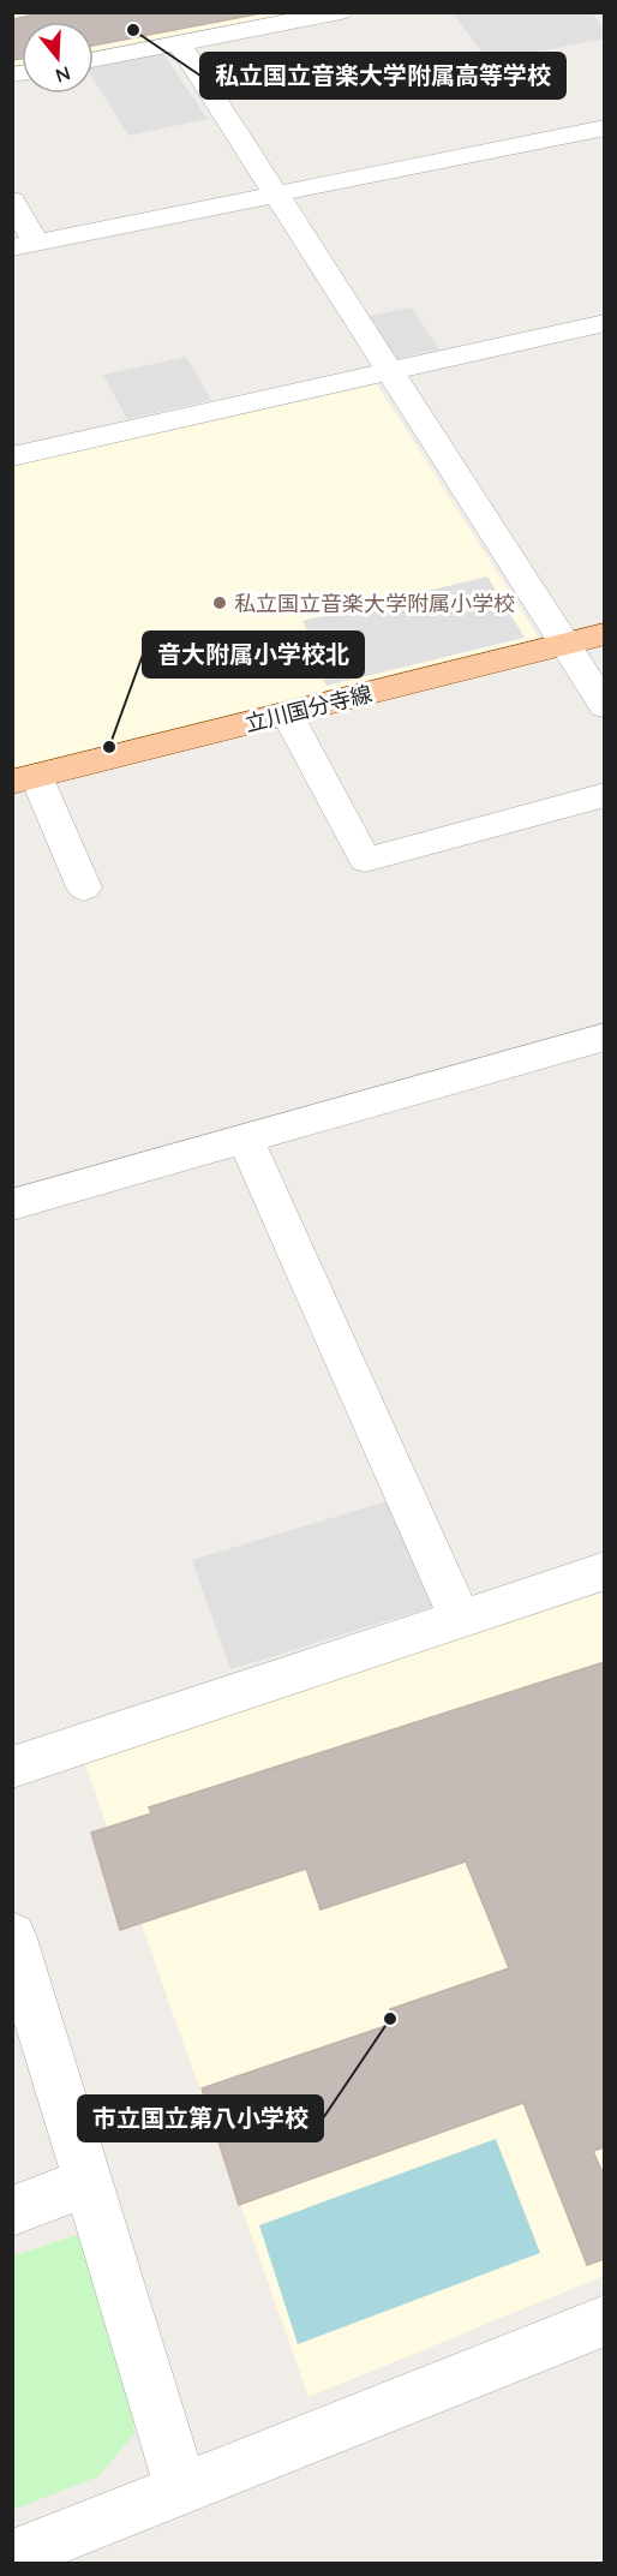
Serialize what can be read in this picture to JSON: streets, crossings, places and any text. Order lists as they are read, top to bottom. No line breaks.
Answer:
{"streets":{"main road":["立川国分寺線"]},"places":["私立国立音楽大学附属高等学校","私立国立音楽大学附属小学校","音大附属小学校北","市立国立第八小学校"],"north":"bottom"}
